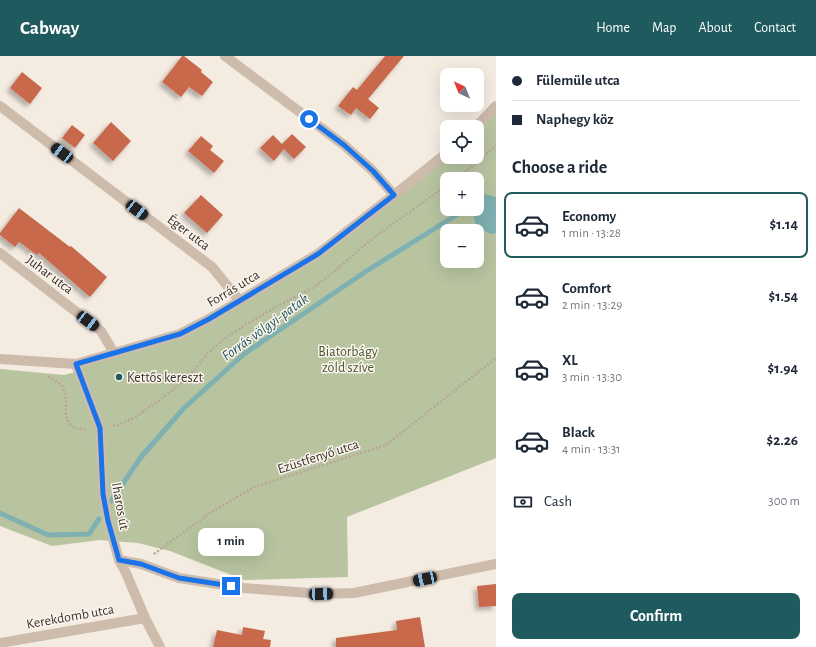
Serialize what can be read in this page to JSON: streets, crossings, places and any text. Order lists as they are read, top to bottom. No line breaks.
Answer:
{"streets":{"street":["Éger utca","Juhar utca","Forrás utca","Iharos út","Kerekdomb utca"],"path":["Ezüstfenyő utca"]},"crossings":[["Éger utca","Forrás utca"],["Juhar utca","Forrás utca"],["Forrás utca","Iharos út"],["Iharos út","Kerekdomb utca"]],"water":["Forrás völgyi-patak"],"parks":["Biatorbágy zöld szíve"],"places":["Kettős kereszt"],"north":"top left","page":{"header":"Cabway","nav":["Home","Map","About","Contact"],"banner":["Fülemüle utca","Naphegy köz"],"map_buttons":["+","−"],"heading":"Choose a ride","list":[{"name":"Economy","note":"1 min · 13:28","value":"$1.14"},{"name":"Comfort","note":"2 min · 13:29","value":"$1.54"},{"name":"XL","note":"3 min · 13:30","value":"$1.94"},{"name":"Black","note":"4 min · 13:31","value":"$2.26"}],"pay":["Cash","300 m"],"bubble":"1 min","buttons":"Confirm"}}
